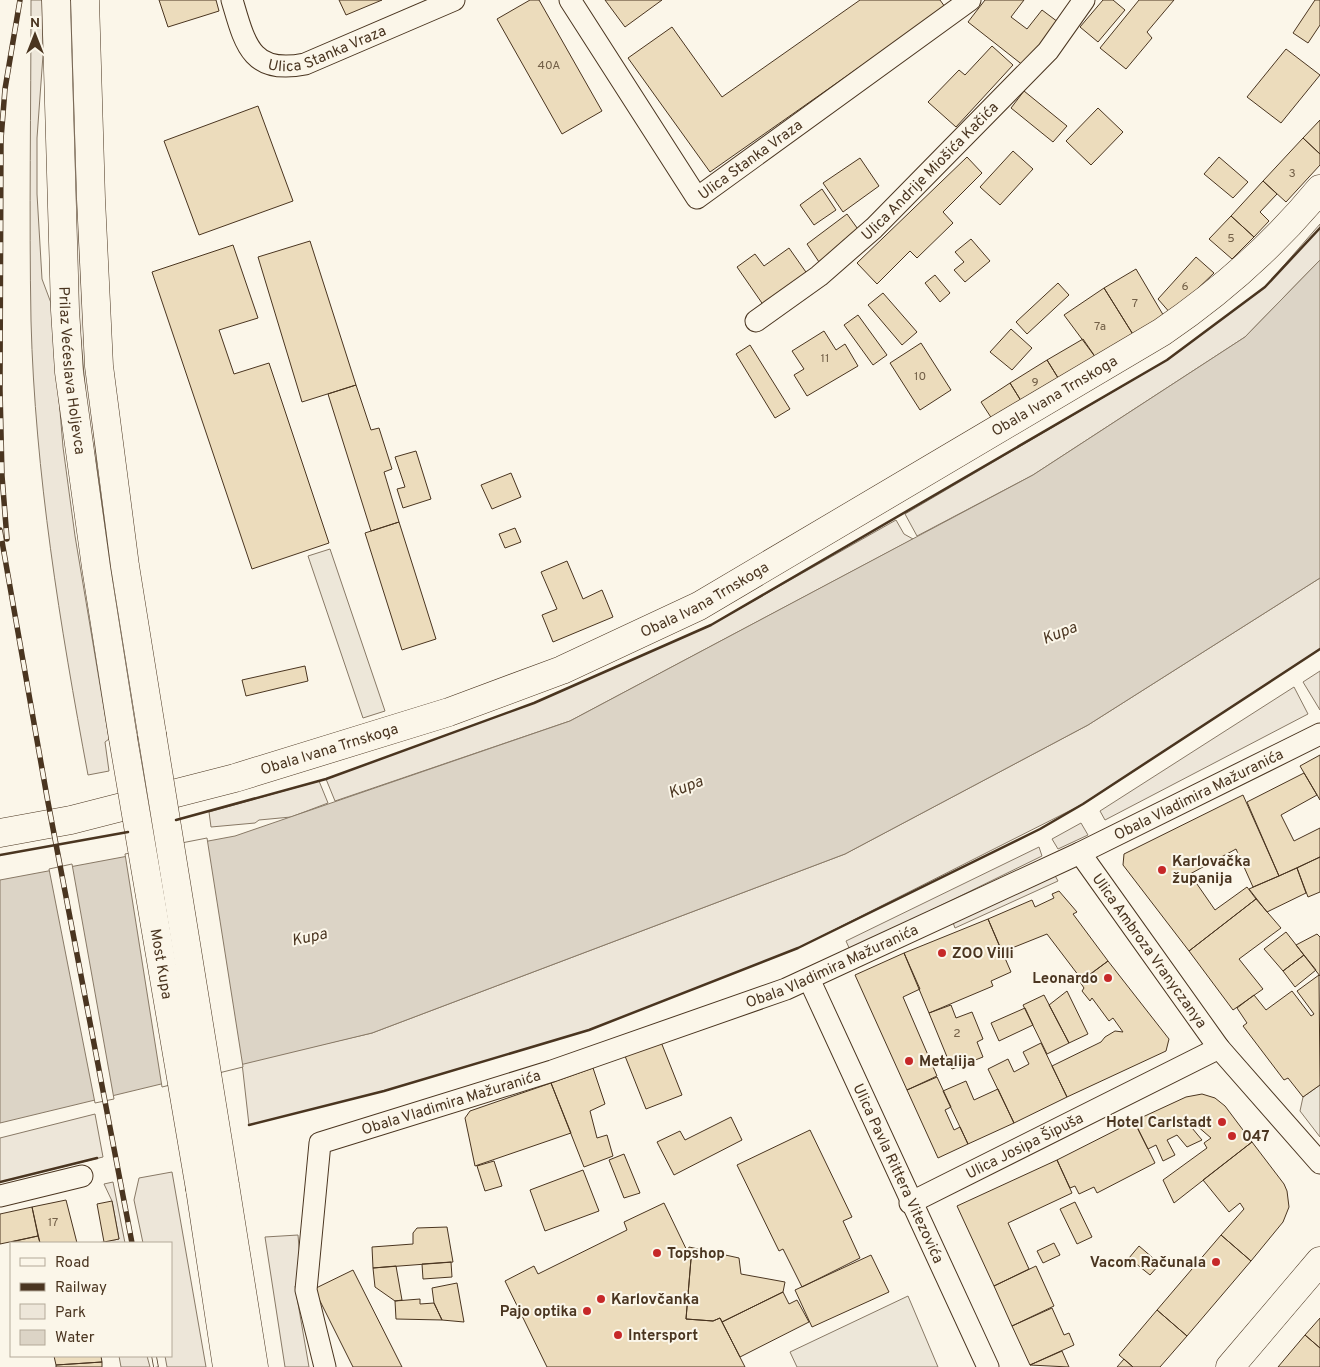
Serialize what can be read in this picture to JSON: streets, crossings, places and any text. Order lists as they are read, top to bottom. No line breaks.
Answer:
{"streets":{"main road":["Prilaz Većeslava Holjevca","Obala Ivana Trnskoga","Most Kupa"],"street":["Ulica Stanka Vraza","Ulica Andrije Miošića Kačića","Obala Vladimira Mažuranića","Ulica Ambroza Vranyczanya","Ulica Josipa Šipuša","Ulica Pavla Rittera Vitezovića"]},"crossings":[["Prilaz Većeslava Holjevca","Most Kupa"],["Obala Vladimira Mažuranića","Ulica Ambroza Vranyczanya"],["Obala Vladimira Mažuranića","Ulica Pavla Rittera Vitezovića"],["Ulica Ambroza Vranyczanya","Ulica Josipa Šipuša"],["Ulica Josipa Šipuša","Ulica Pavla Rittera Vitezovića"]],"water":["Kupa"],"places":["Karlovačka županija","ZOO Villi","Leonardo","Metalija","Hotel Carlstadt","047","Topshop","Vacom Računala","Karlovčanka","Pajo optika","Intersport"],"house_numbers":["40A","3","5","6","7","7a","11","10","9","2","17"],"legend":["Road","Railway","Park","Water"],"north":"top"}
